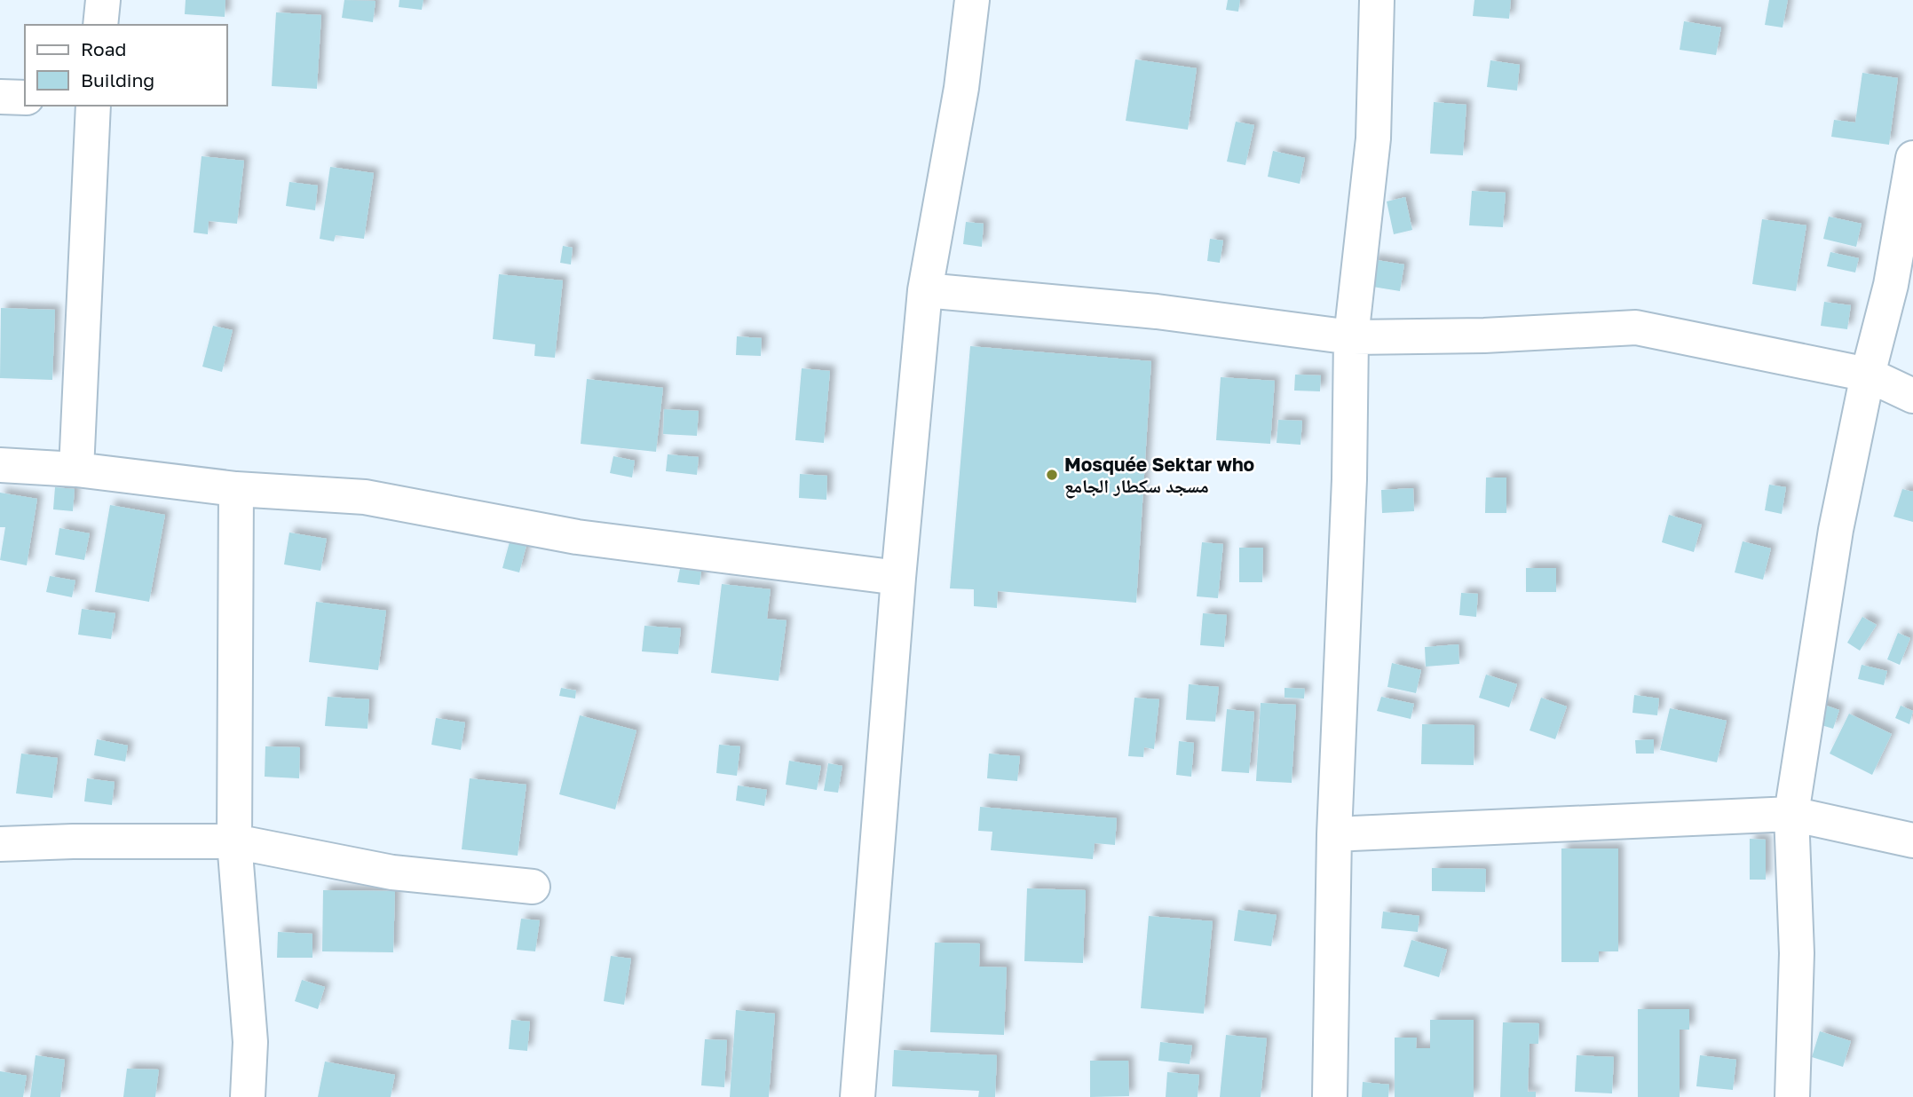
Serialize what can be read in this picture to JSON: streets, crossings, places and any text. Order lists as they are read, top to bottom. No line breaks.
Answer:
{"places":["Mosquée Sektar who مسجد سكطار الجامع"],"legend":["Road","Building"]}
